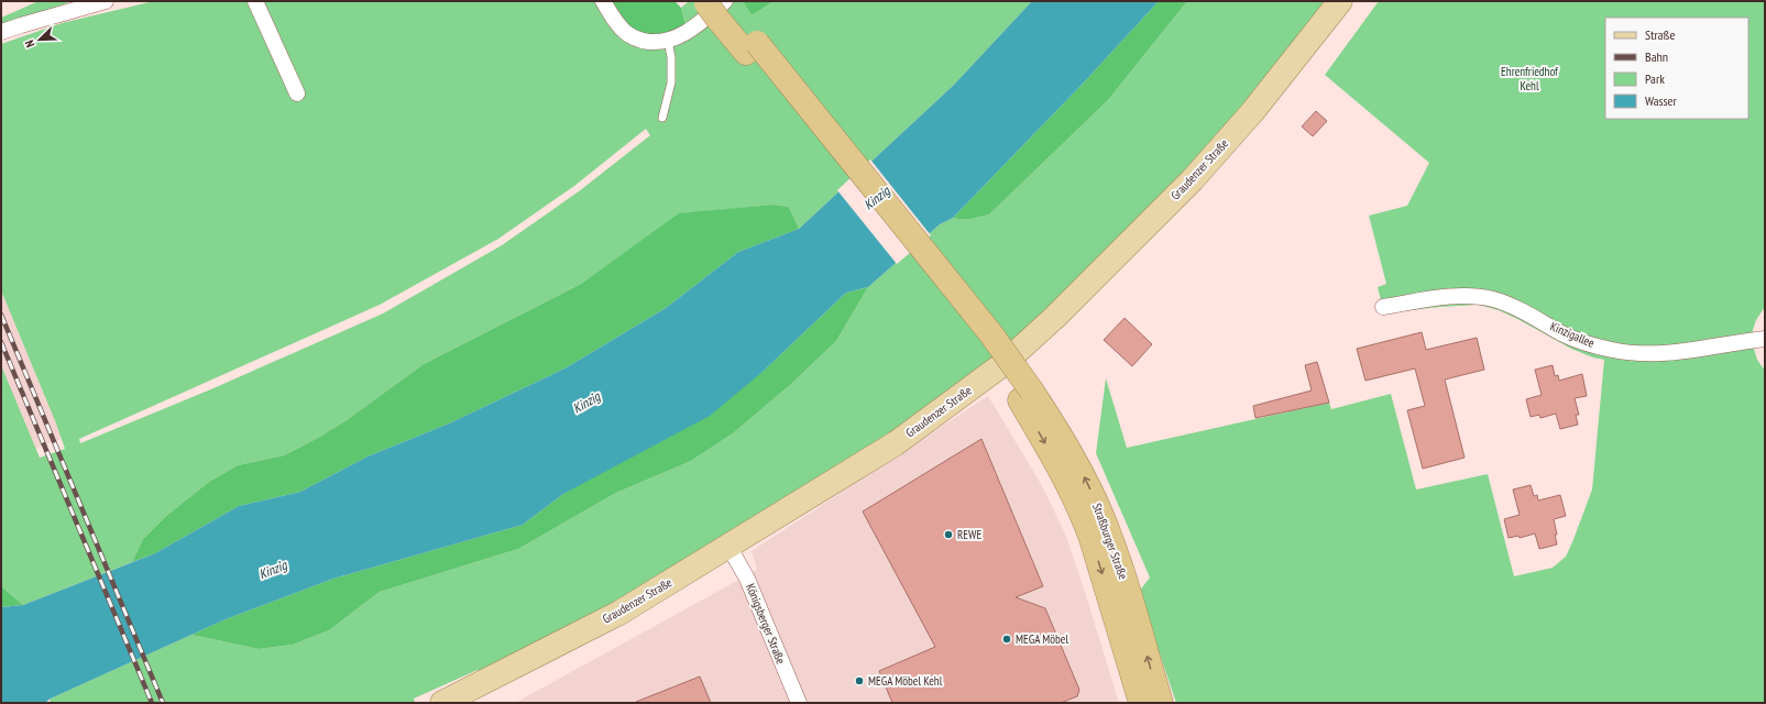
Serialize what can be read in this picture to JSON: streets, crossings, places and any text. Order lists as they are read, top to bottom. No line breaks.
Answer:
{"streets":{"highway":["Straßburger Straße"],"main road":["Graudenzer Straße"],"street":["Kinzigallee","Königsberger Straße"]},"crossings":[["Graudenzer Straße","Königsberger Straße"]],"water":["Kinzig"],"parks":["Ehrenfriedhof Kehl"],"places":["REWE","MEGA Möbel","MEGA Möbel Kehl"],"legend":["Straße","Bahn","Park","Wasser"],"north":"bottom left"}
